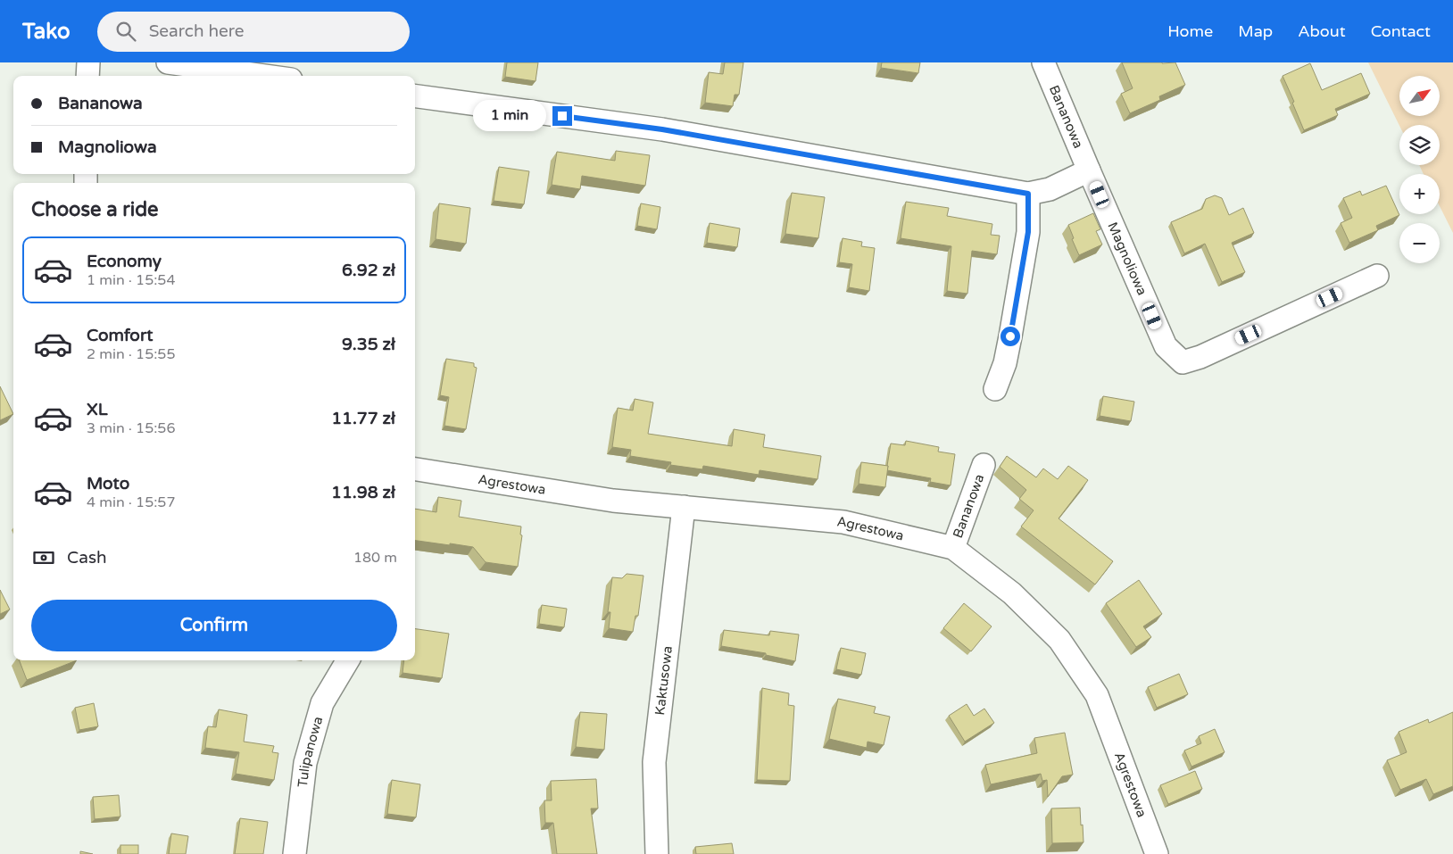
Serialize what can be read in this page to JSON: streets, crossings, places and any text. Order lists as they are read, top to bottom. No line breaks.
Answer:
{"streets":{"street":["Bananowa","Magnoliowa","Agrestowa","Kaktusowa","Tulipanowa"]},"crossings":[["Bananowa","Magnoliowa"],["Bananowa","Agrestowa"],["Agrestowa","Kaktusowa"]],"north":"top right","page":{"header":"Tako","search":"Search here","nav":["Home","Map","About","Contact"],"map_buttons":["+","−"],"banner":["Bananowa","Magnoliowa"],"bubble":"1 min","heading":"Choose a ride","list":[{"name":"Economy","note":"1 min · 15:54","value":"6.92 zł"},{"name":"Comfort","note":"2 min · 15:55","value":"9.35 zł"},{"name":"XL","note":"3 min · 15:56","value":"11.77 zł"},{"name":"Moto","note":"4 min · 15:57","value":"11.98 zł"}],"pay":["Cash","180 m"],"buttons":"Confirm"}}
